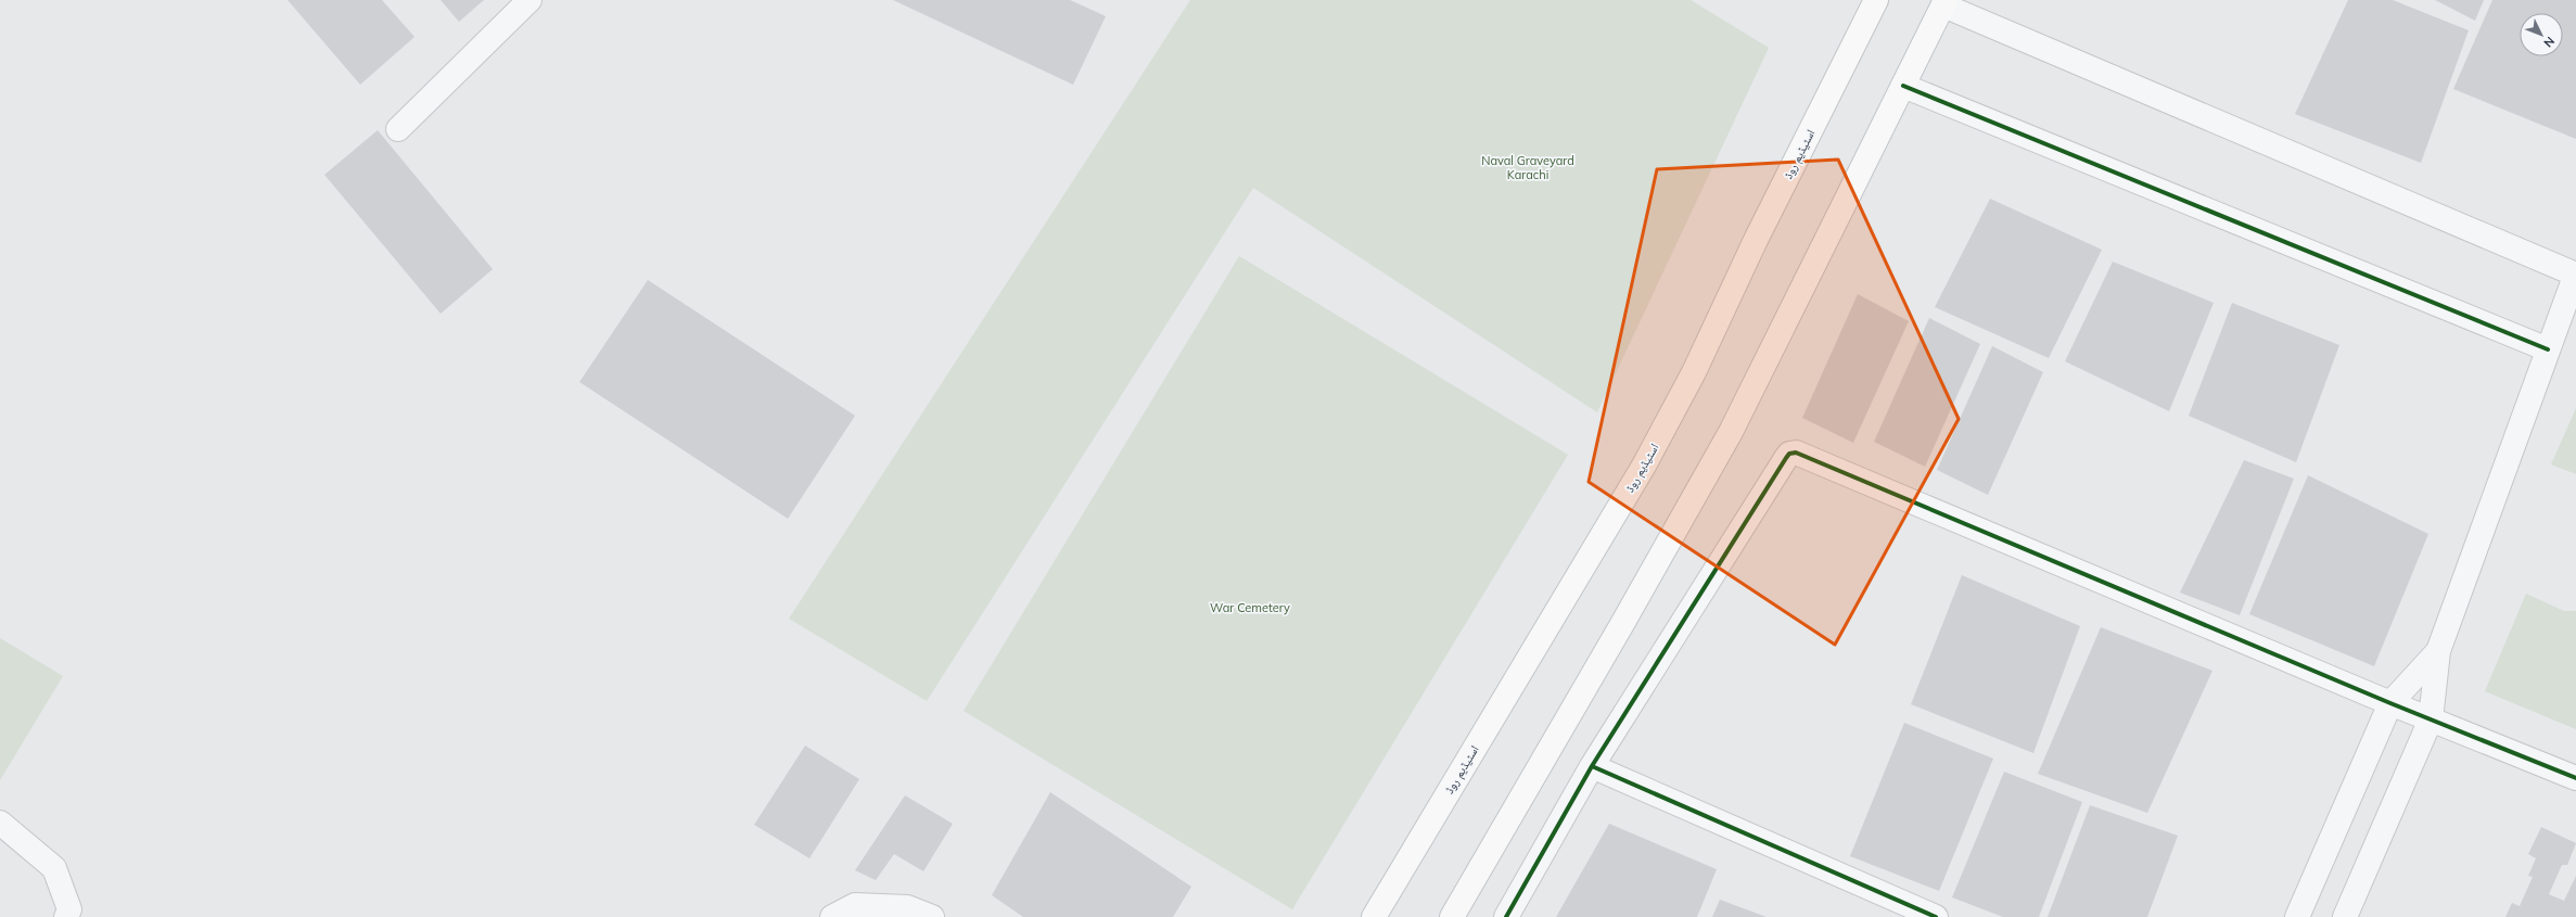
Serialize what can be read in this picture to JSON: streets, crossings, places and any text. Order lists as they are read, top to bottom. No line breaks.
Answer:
{"streets":{"main road":["اسٹیڈیم روڈ"]},"parks":["Naval Graveyard Karachi","War Cemetery"],"north":"bottom right"}
